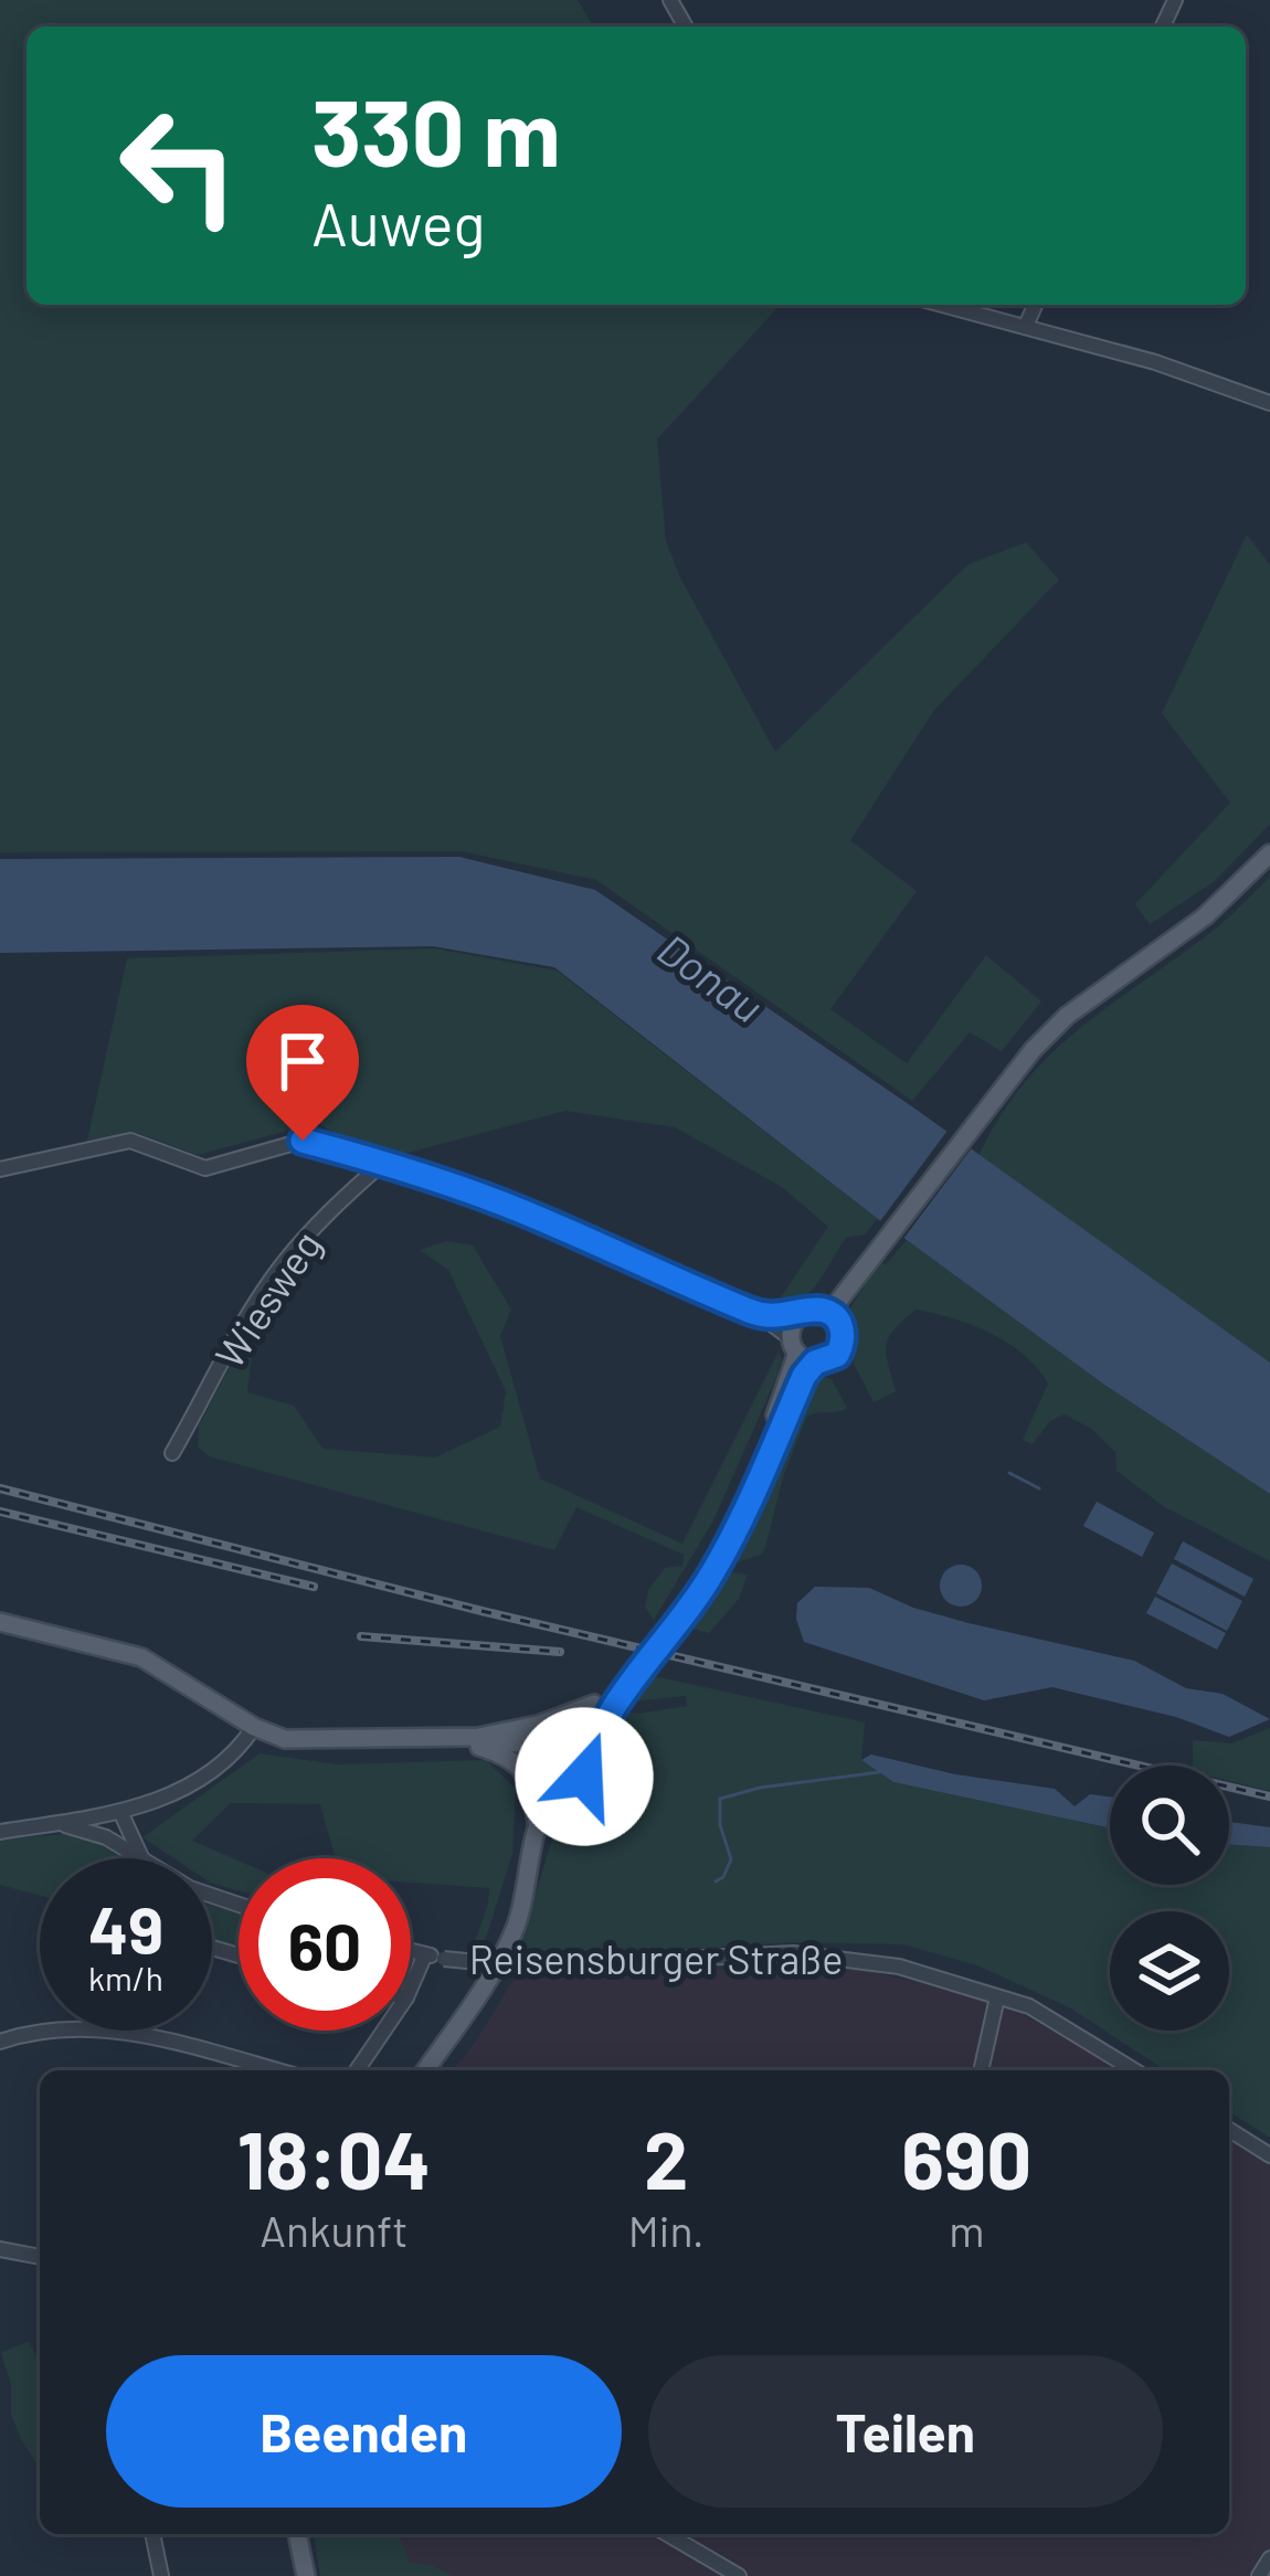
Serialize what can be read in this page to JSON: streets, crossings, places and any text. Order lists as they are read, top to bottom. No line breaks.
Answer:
{"streets":{"street":["Wiesweg","Reisensburger Straße"]},"water":["Donau"],"page":{"turn":["330 m","Auweg"],"speed":"49 km/h","limit":"60","eta":["18:04","Ankunft","2","Min.","690","m"],"buttons":["Beenden","Teilen"]}}
